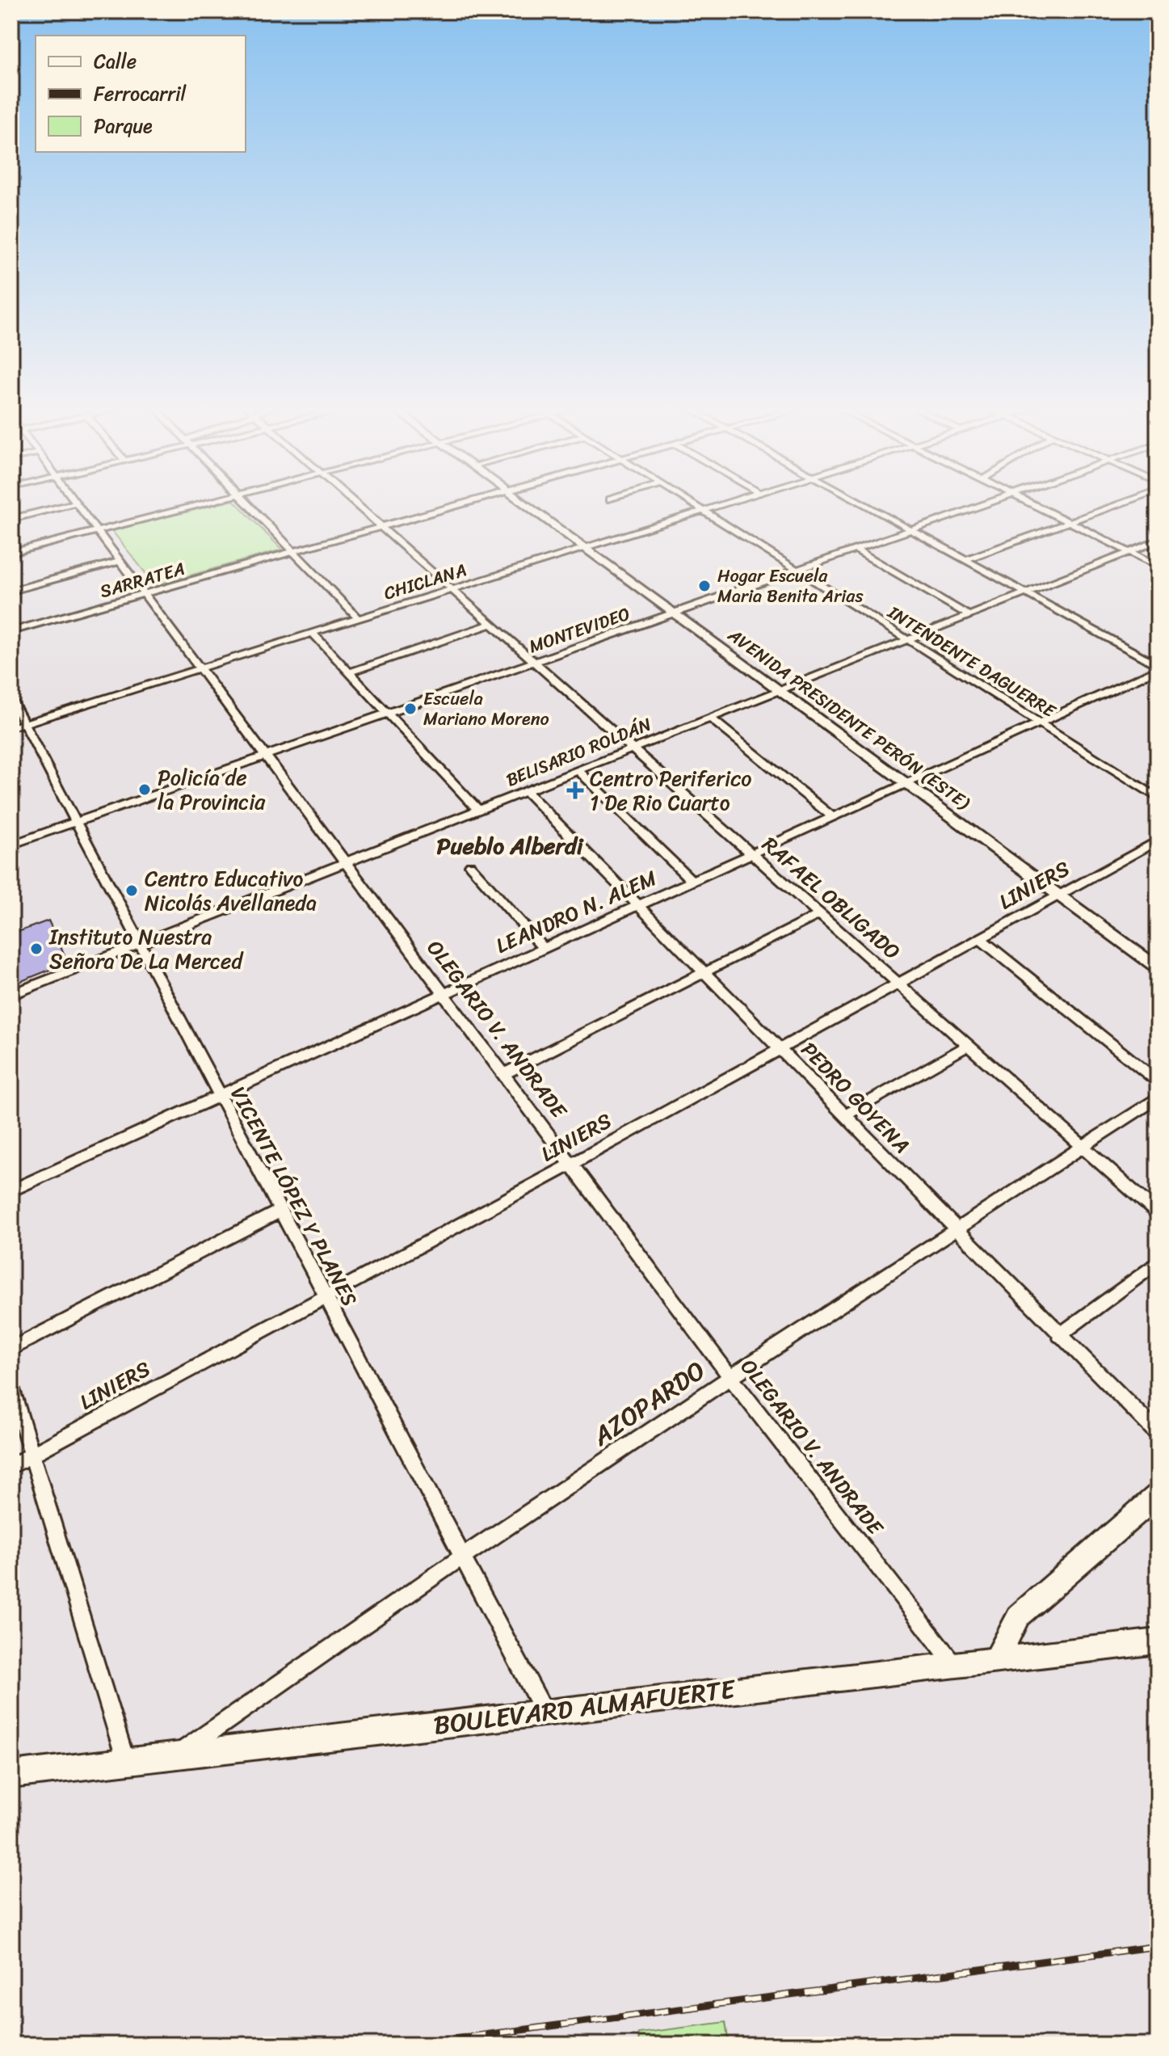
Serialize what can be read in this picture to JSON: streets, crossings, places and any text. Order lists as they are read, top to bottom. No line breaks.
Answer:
{"streets":{"main road":["AVENIDA PRESIDENTE PERÓN (ESTE)","BOULEVARD ALMAFUERTE"],"street":["SARRATEA","CHICLANA","MONTEVIDEO","INTENDENTE DAGUERRE","BELISARIO ROLDÁN","LINIERS","RAFAEL OBLIGADO","LEANDRO N. ALEM","OLEGARIO V. ANDRADE","PEDRO GOYENA","VICENTE LÓPEZ Y PLANES","AZOPARDO"]},"crossings":[["SARRATEA","RAFAEL OBLIGADO"],["SARRATEA","OLEGARIO V. ANDRADE"],["CHICLANA","INTENDENTE DAGUERRE"],["CHICLANA","AVENIDA PRESIDENTE PERÓN (ESTE)"],["CHICLANA","RAFAEL OBLIGADO"],["CHICLANA","OLEGARIO V. ANDRADE"],["CHICLANA","VICENTE LÓPEZ Y PLANES"],["MONTEVIDEO","INTENDENTE DAGUERRE"],["MONTEVIDEO","AVENIDA PRESIDENTE PERÓN (ESTE)"],["MONTEVIDEO","RAFAEL OBLIGADO"],["MONTEVIDEO","OLEGARIO V. ANDRADE"],["MONTEVIDEO","VICENTE LÓPEZ Y PLANES"],["INTENDENTE DAGUERRE","BELISARIO ROLDÁN"],["INTENDENTE DAGUERRE","LEANDRO N. ALEM"],["AVENIDA PRESIDENTE PERÓN (ESTE)","BELISARIO ROLDÁN"],["AVENIDA PRESIDENTE PERÓN (ESTE)","LINIERS"],["AVENIDA PRESIDENTE PERÓN (ESTE)","LEANDRO N. ALEM"],["BELISARIO ROLDÁN","RAFAEL OBLIGADO"],["BELISARIO ROLDÁN","OLEGARIO V. ANDRADE"],["BELISARIO ROLDÁN","PEDRO GOYENA"],["BELISARIO ROLDÁN","VICENTE LÓPEZ Y PLANES"],["LINIERS","RAFAEL OBLIGADO"],["LINIERS","OLEGARIO V. ANDRADE"],["LINIERS","PEDRO GOYENA"],["LINIERS","VICENTE LÓPEZ Y PLANES"],["RAFAEL OBLIGADO","LEANDRO N. ALEM"],["RAFAEL OBLIGADO","AZOPARDO"],["LEANDRO N. ALEM","OLEGARIO V. ANDRADE"],["LEANDRO N. ALEM","PEDRO GOYENA"],["LEANDRO N. ALEM","VICENTE LÓPEZ Y PLANES"],["OLEGARIO V. ANDRADE","AZOPARDO"],["OLEGARIO V. ANDRADE","BOULEVARD ALMAFUERTE"],["PEDRO GOYENA","AZOPARDO"],["VICENTE LÓPEZ Y PLANES","AZOPARDO"],["VICENTE LÓPEZ Y PLANES","BOULEVARD ALMAFUERTE"],["AZOPARDO","BOULEVARD ALMAFUERTE"]],"districts":["Pueblo Alberdi"],"places":{"other":["Hogar Escuela Maria Benita Arias","Escuela Mariano Moreno","Policía de la Provincia","Centro Educativo Nicolás Avellaneda","Instituto Nuestra Señora De La Merced"],"health":["Centro Periferico 1 De Rio Cuarto"]},"legend":["Calle","Ferrocarril","Parque"]}
